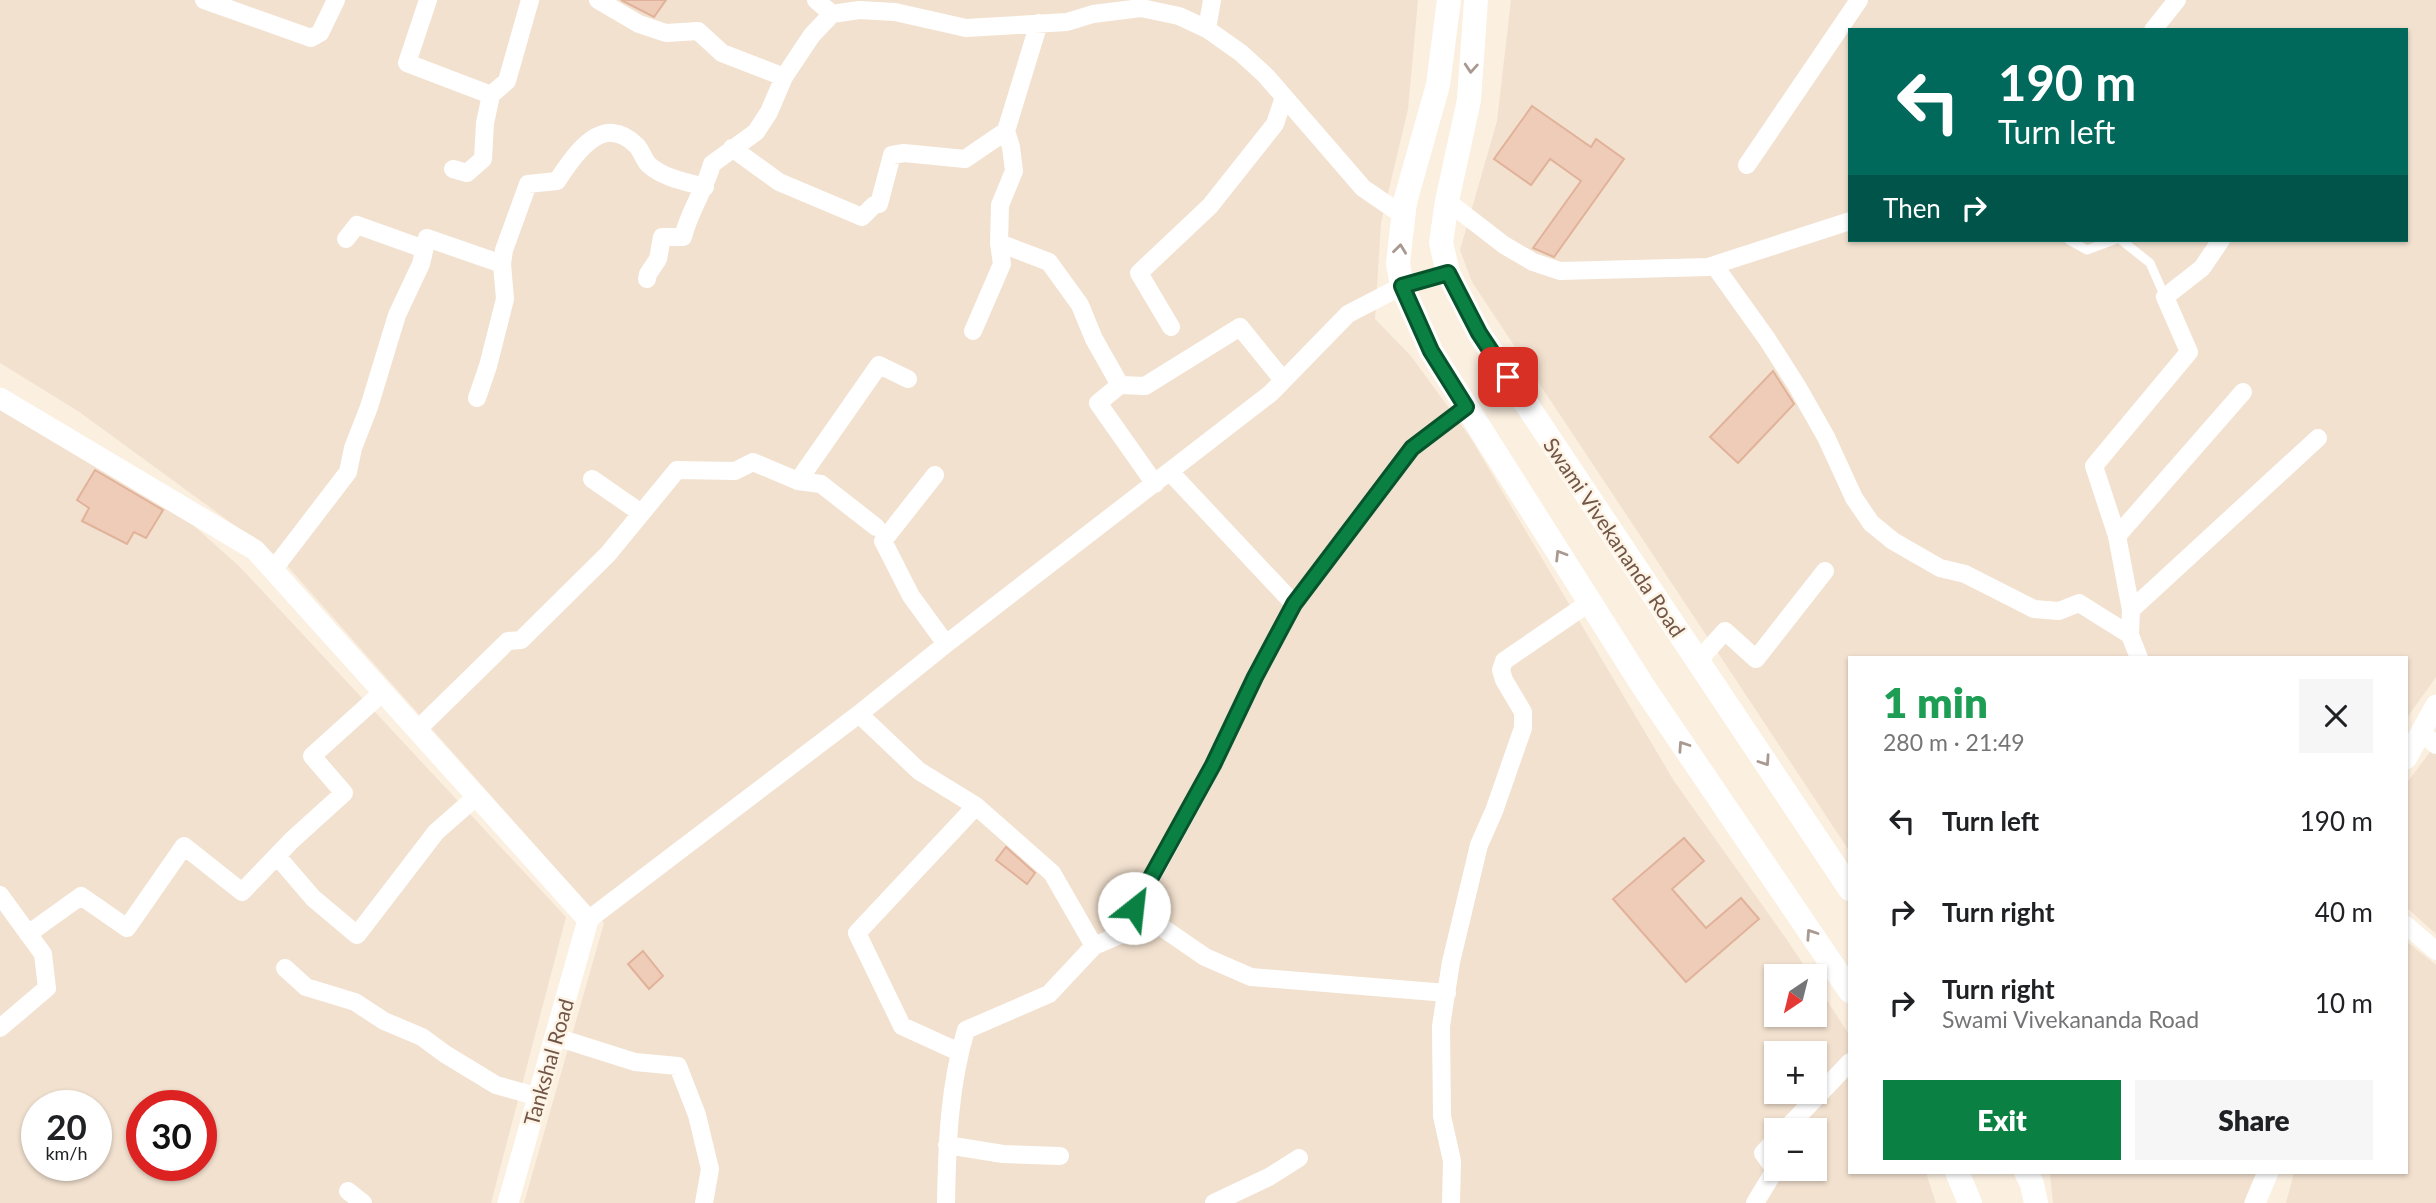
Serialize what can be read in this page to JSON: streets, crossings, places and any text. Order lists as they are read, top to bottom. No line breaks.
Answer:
{"streets":{"main road":["Swami Vivekananda Road"],"street":["Tankshal Road"]},"north":"bottom left","page":{"turn":["190 m","Turn left"],"then":"Then","heading":["1 min","280 m · 21:49"],"list":[{"name":"Turn left","value":"190 m"},{"name":"Turn right","value":"40 m"},{"name":"Turn right","note":"Swami Vivekananda Road","value":"10 m"}],"map_buttons":["+","−"],"buttons":["Exit","Share"],"speed":"20 km/h","limit":"30"}}
